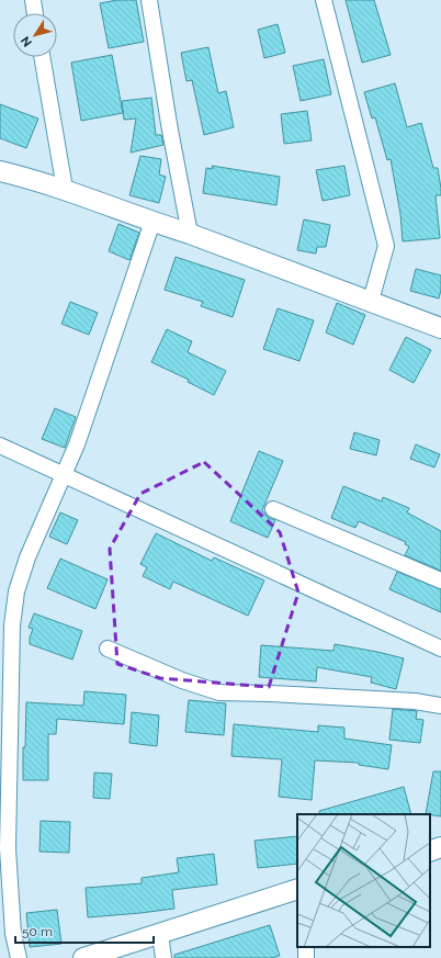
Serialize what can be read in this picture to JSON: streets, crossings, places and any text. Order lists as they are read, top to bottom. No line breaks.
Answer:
{"scale_bar":"50 m","north":"bottom left"}
